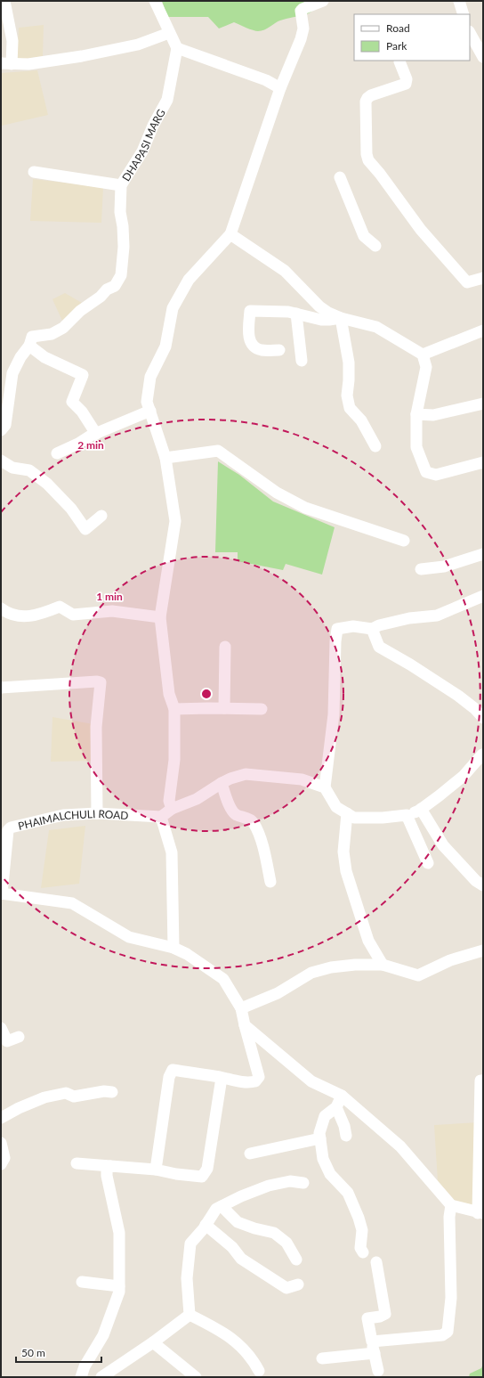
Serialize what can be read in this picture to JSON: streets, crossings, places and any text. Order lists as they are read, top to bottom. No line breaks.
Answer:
{"streets":{"street":["DHAPASI MARG","PHAIMALCHULI ROAD"]},"legend":["Road","Park"],"scale_bar":"50 m","rings":["2 min","1 min"]}
